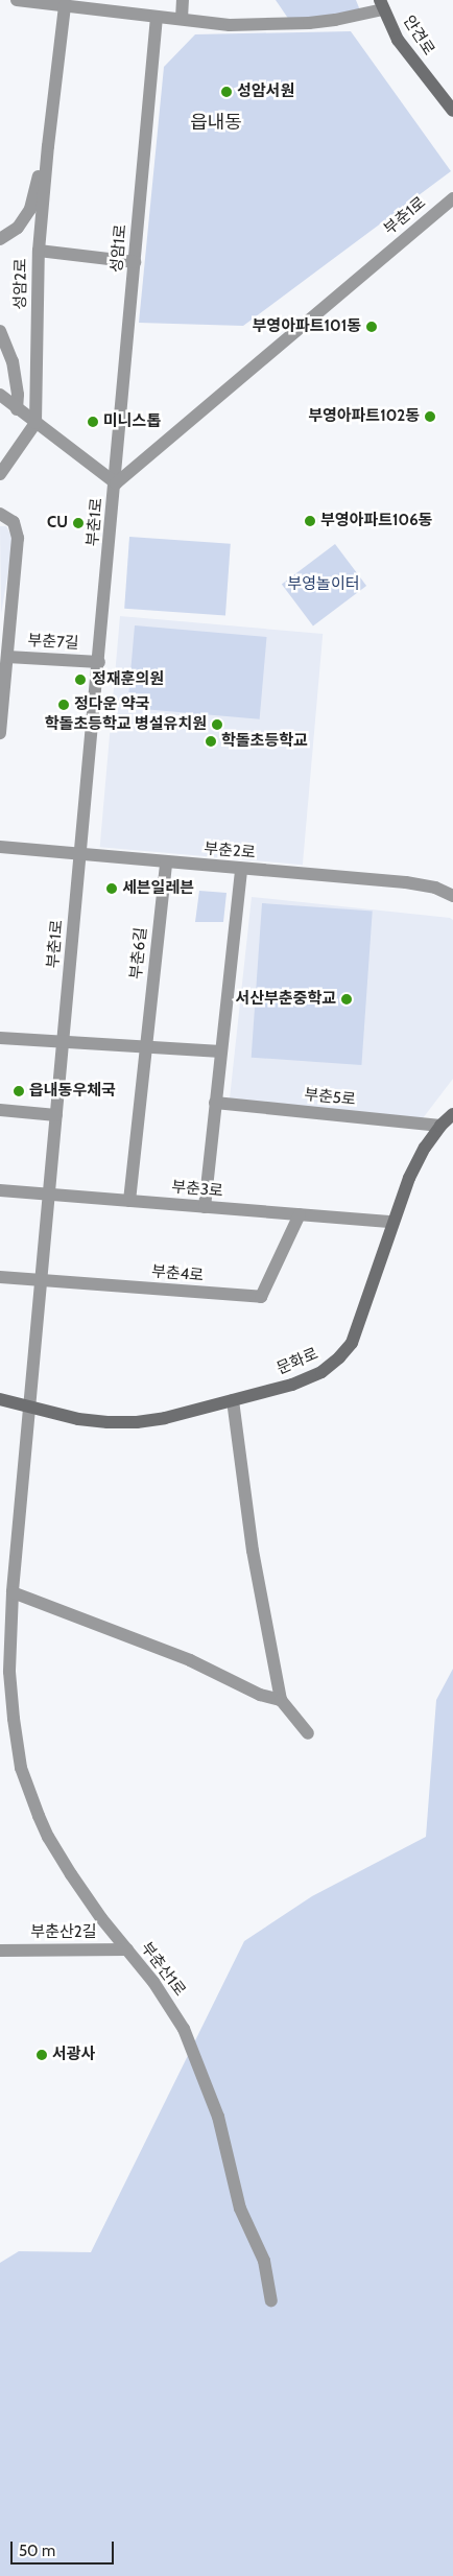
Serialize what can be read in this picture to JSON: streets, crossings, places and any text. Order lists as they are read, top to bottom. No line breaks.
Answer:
{"streets":{"street":["안견로","부춘1로","성암1로","성암2로","부춘7길","부춘2로","부춘6길","부춘5로","부춘3로","부춘4로","문화로","부춘산2길","부춘산1로"]},"crossings":[["부춘1로","성암1로"],["부춘1로","성암2로"],["부춘1로","부춘7길"],["부춘1로","부춘2로"],["부춘1로","부춘3로"],["부춘1로","부춘4로"],["부춘1로","문화로"],["부춘1로","부춘산1로"],["부춘2로","부춘6길"],["부춘6길","부춘3로"],["부춘5로","문화로"],["부춘3로","부춘4로"],["부춘3로","문화로"],["문화로","부춘산1로"],["부춘산2길","부춘산1로"]],"districts":["읍내동"],"parks":["부영놀이터"],"places":["성암서원","부영아파트101동","부영아파트102동","미니스톱","부영아파트106동","CU","정재훈의원","정다운 약국","학돌초등학교 병설유치원","학돌초등학교","세븐일레븐","서산부춘중학교","읍내동우체국","서광사"],"scale_bar":"50 m"}
